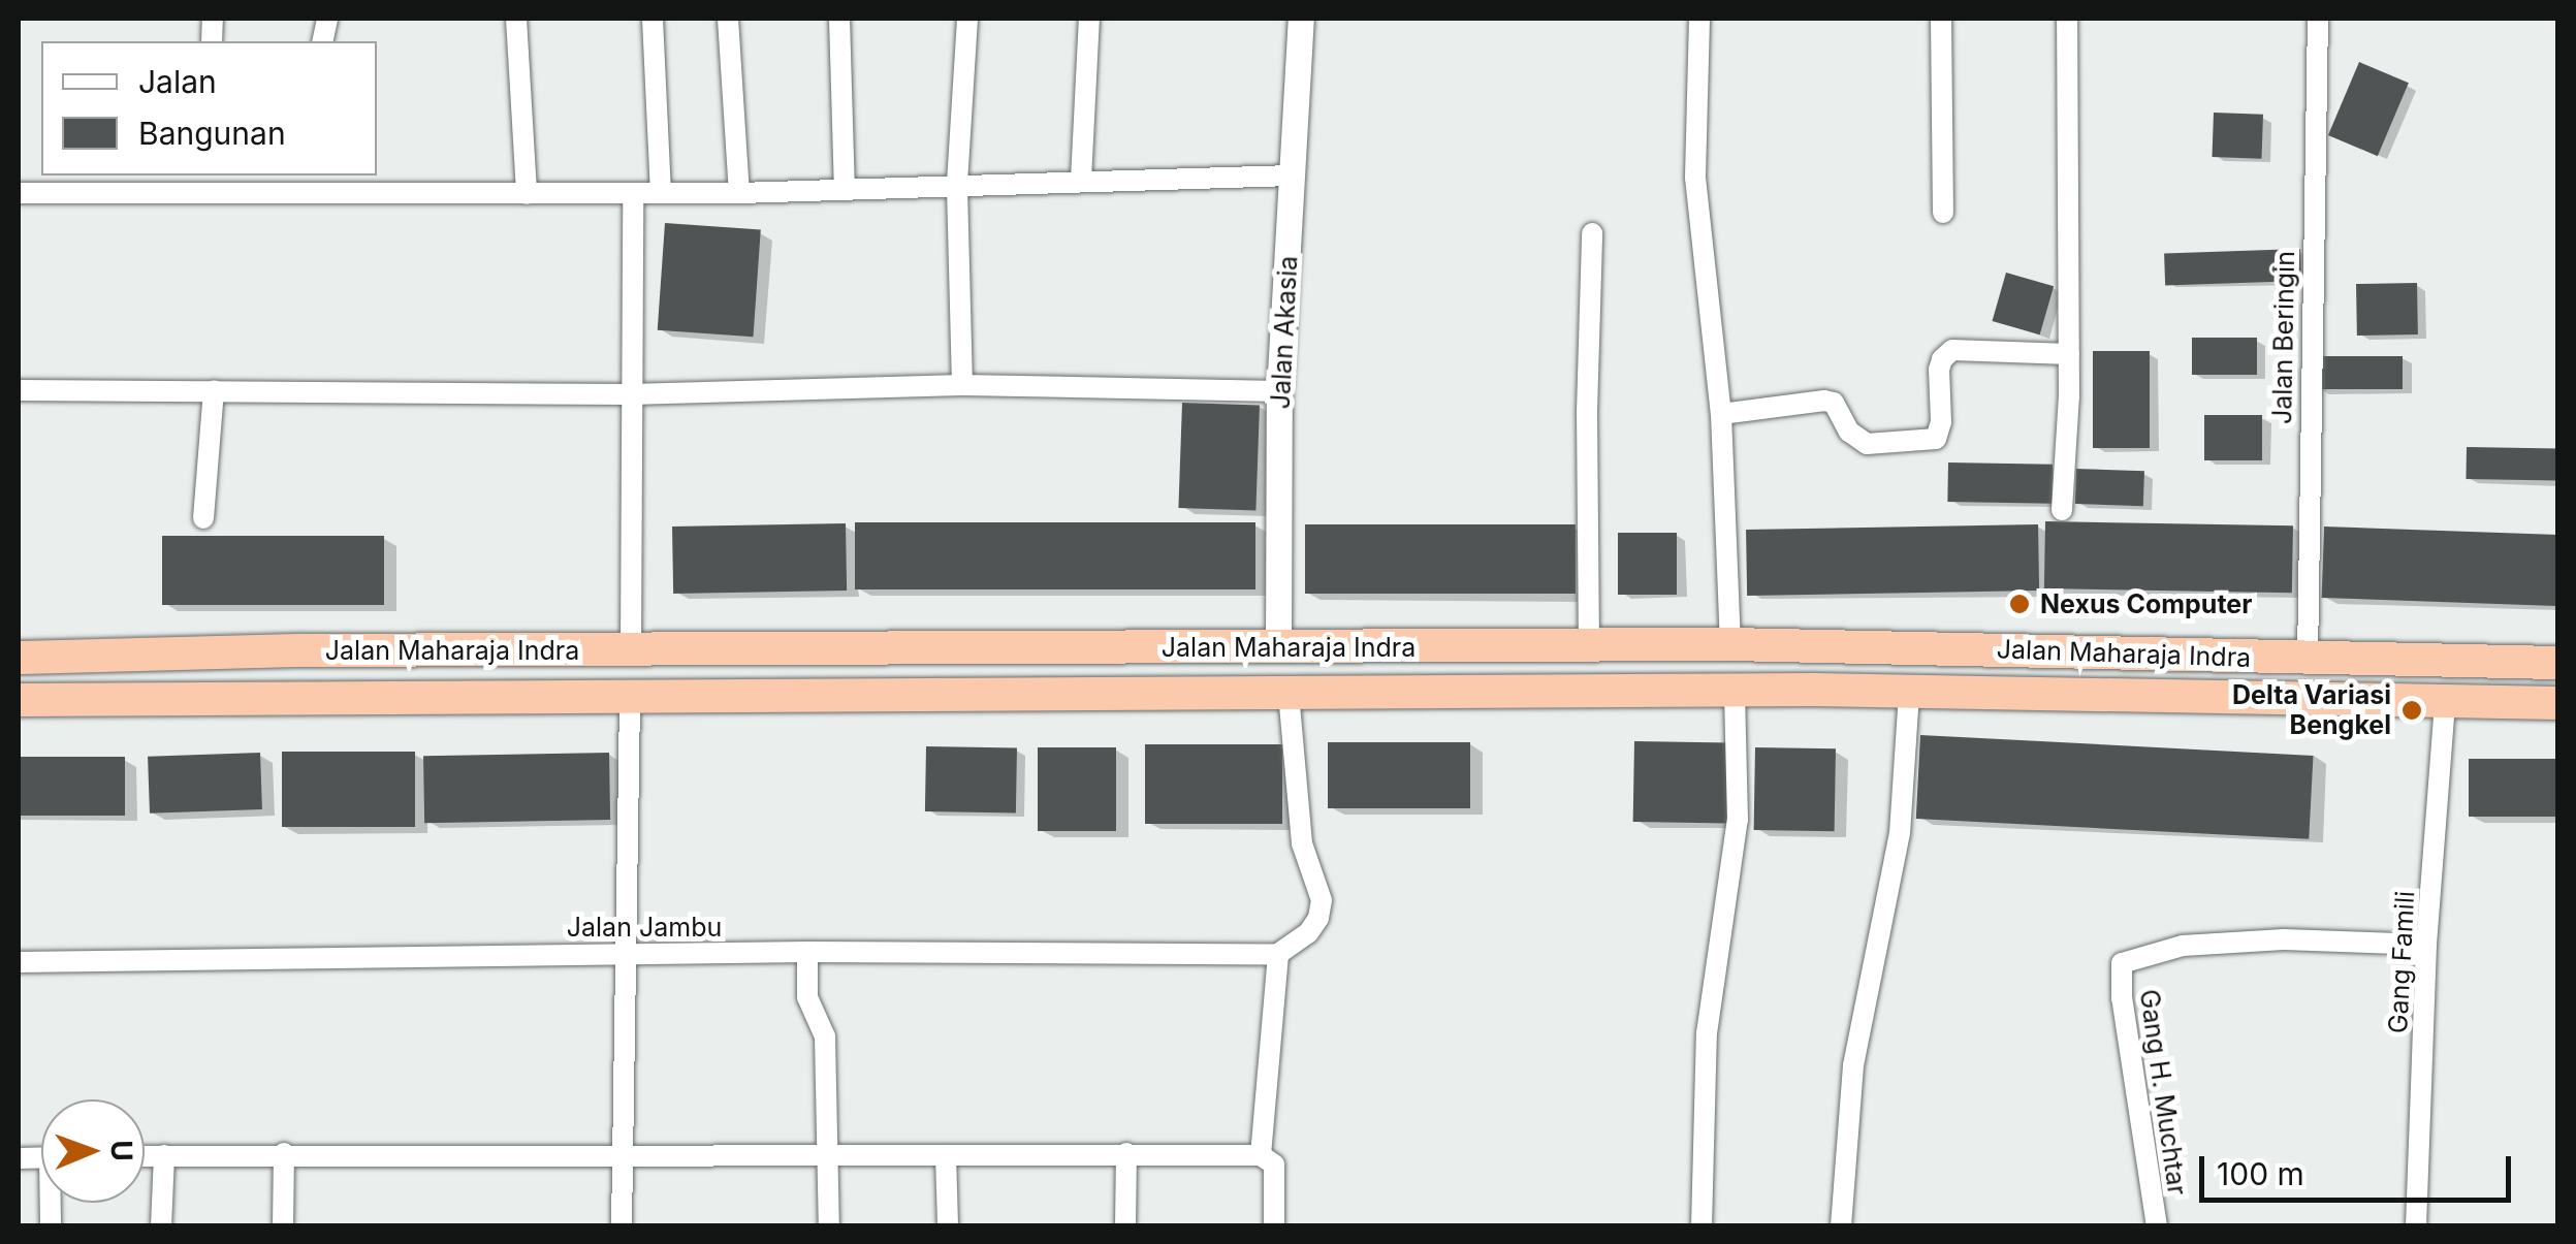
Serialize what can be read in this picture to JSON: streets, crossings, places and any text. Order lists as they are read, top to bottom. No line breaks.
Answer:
{"streets":{"highway":["Jalan Maharaja Indra"],"street":["Jalan Akasia","Jalan Beringin","Jalan Jambu","Gang Famili","Gang H. Muchtar"]},"crossings":[["Jalan Akasia","Jalan Maharaja Indra"],["Jalan Beringin","Jalan Maharaja Indra"],["Jalan Maharaja Indra","Gang Famili"],["Gang Famili","Gang H. Muchtar"]],"places":["Nexus Computer","Delta Variasi Bengkel"],"legend":["Jalan","Bangunan"],"scale_bar":"100 m","north":"right"}
